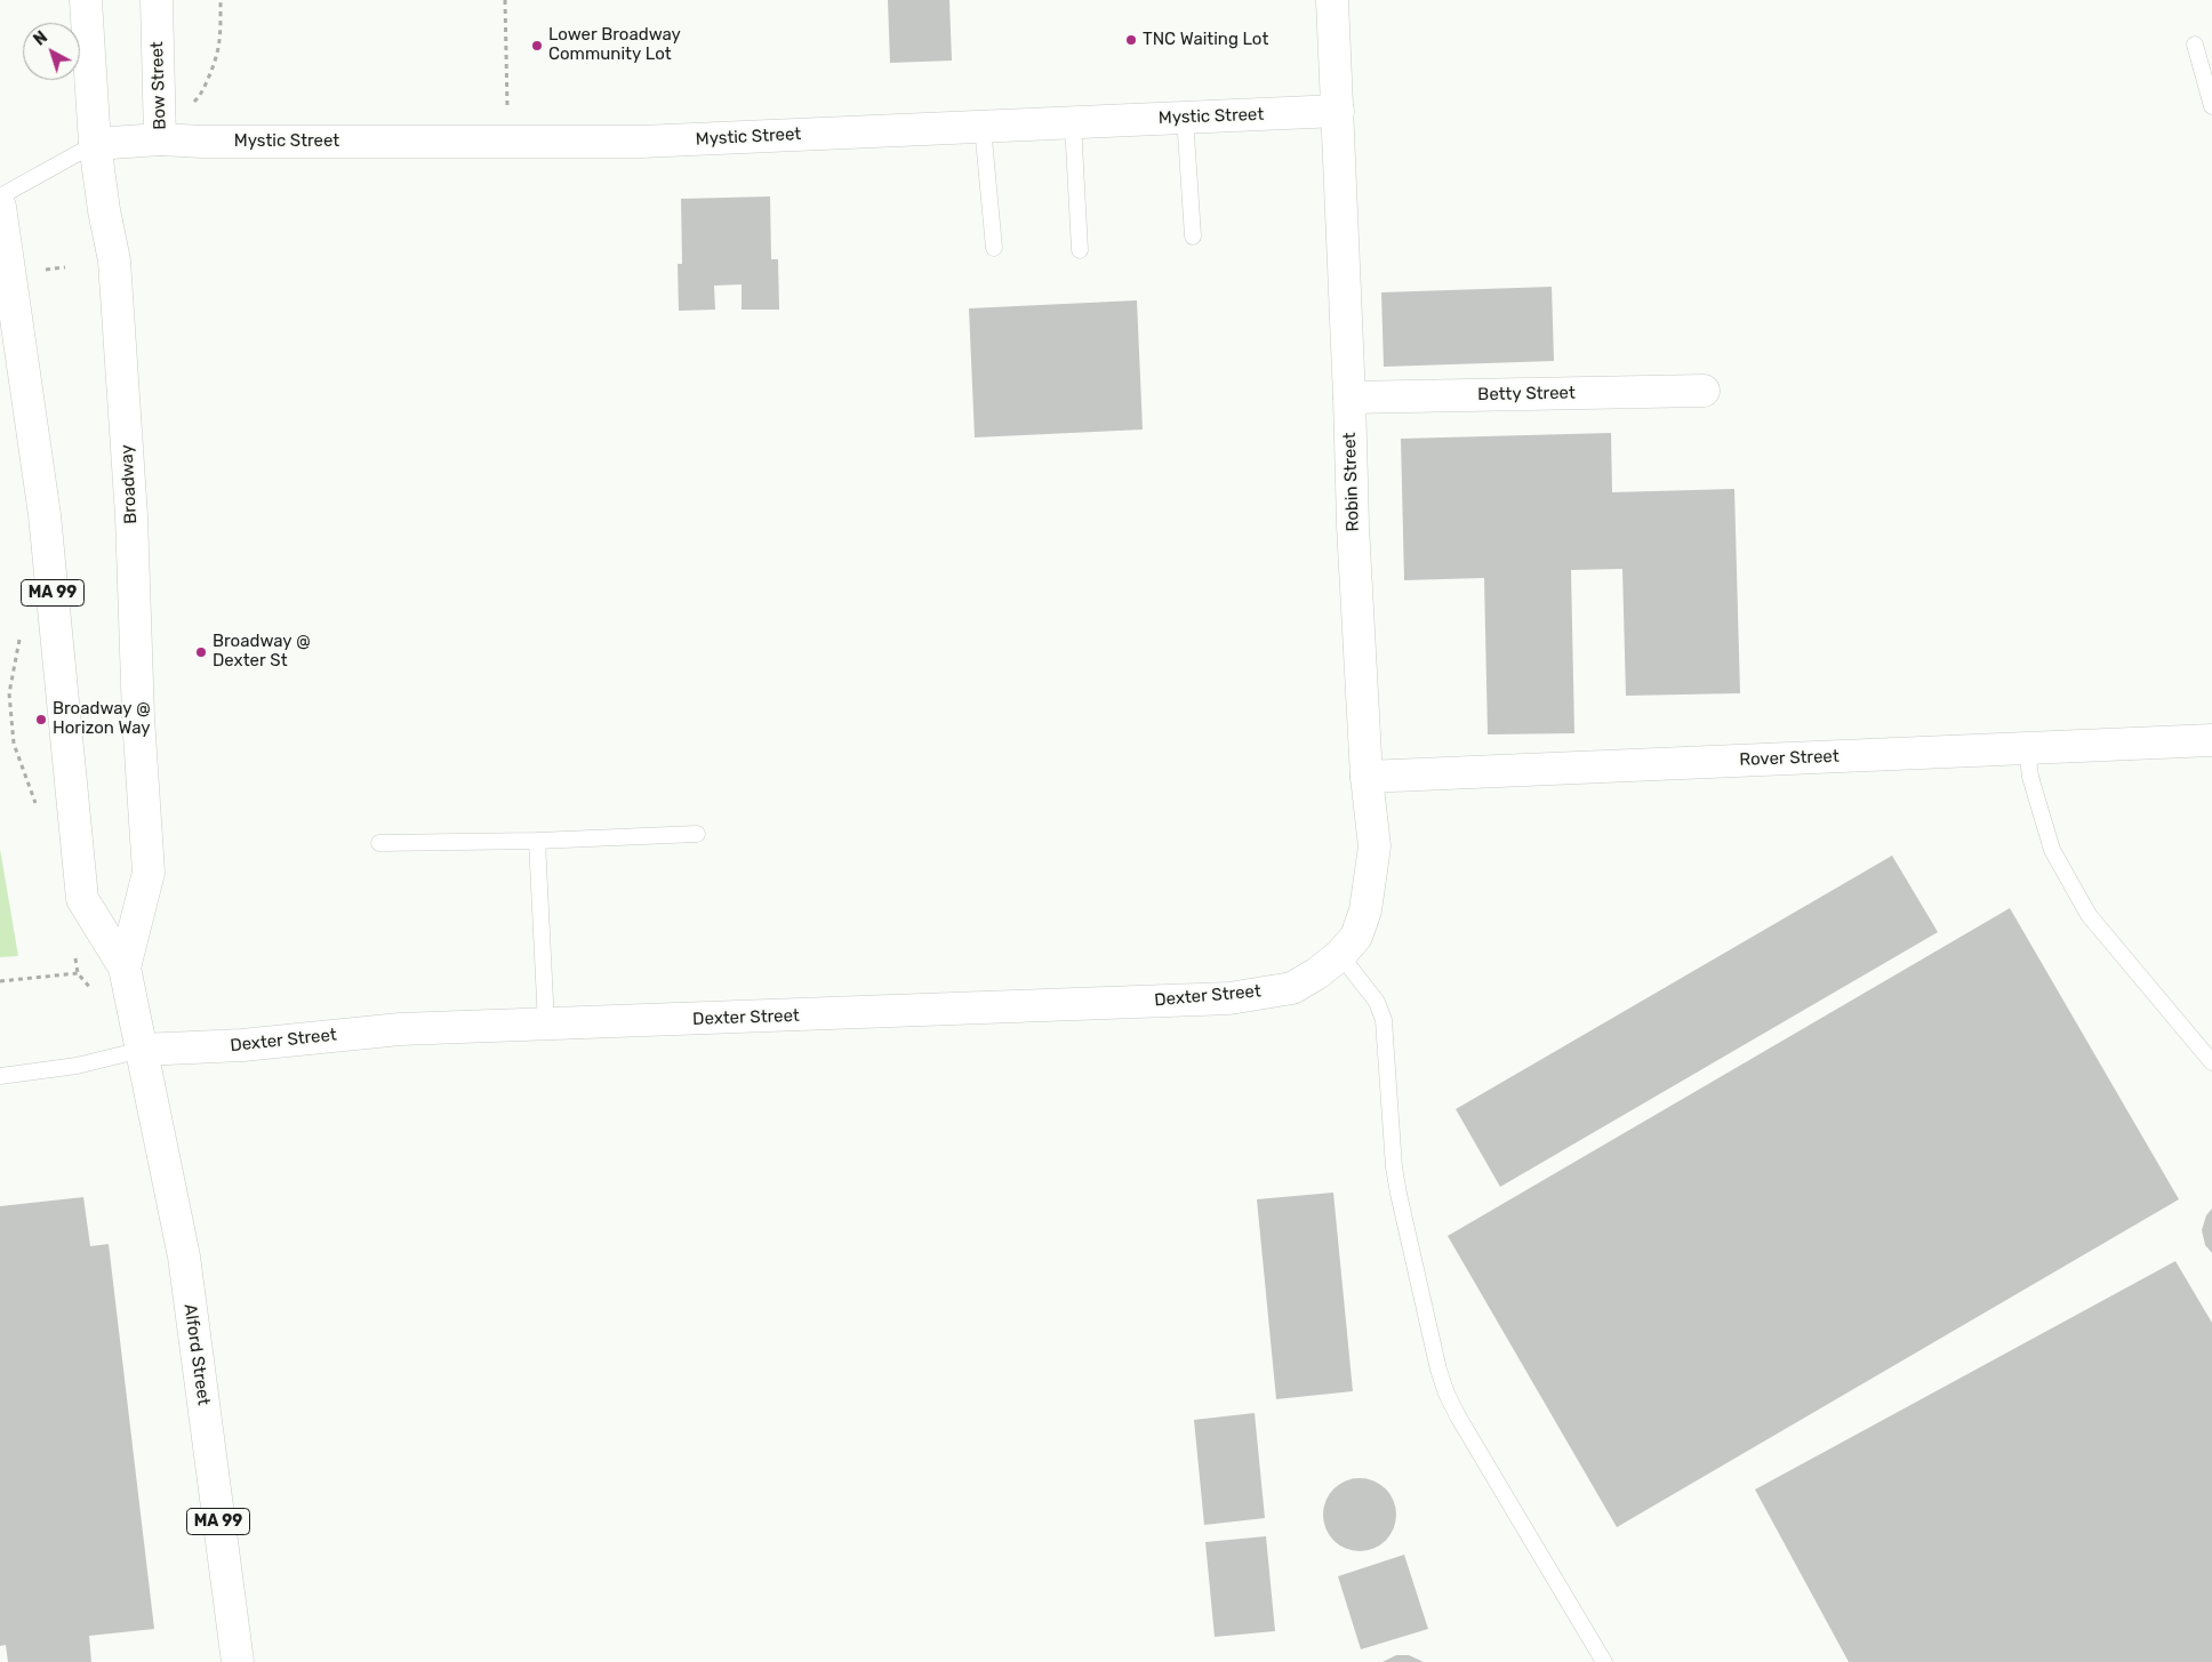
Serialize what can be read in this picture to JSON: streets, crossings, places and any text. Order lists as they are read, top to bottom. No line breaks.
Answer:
{"streets":{"street":["Bow Street","Mystic Street","Betty Street","Robin Street","Broadway","MA 99","Rover Street","Dexter Street","Alford Street"]},"crossings":[["Bow Street","Mystic Street"],["Bow Street","Broadway"],["Mystic Street","Robin Street"],["Betty Street","Robin Street"],["Robin Street","Rover Street"],["Robin Street","Dexter Street"],["Broadway","Dexter Street"],["Broadway","Alford Street"],["Dexter Street","Alford Street"]],"places":["TNC Waiting Lot","Lower Broadway Community Lot","Broadway @ Dexter St","Broadway @ Horizon Way"],"north":"top left"}
